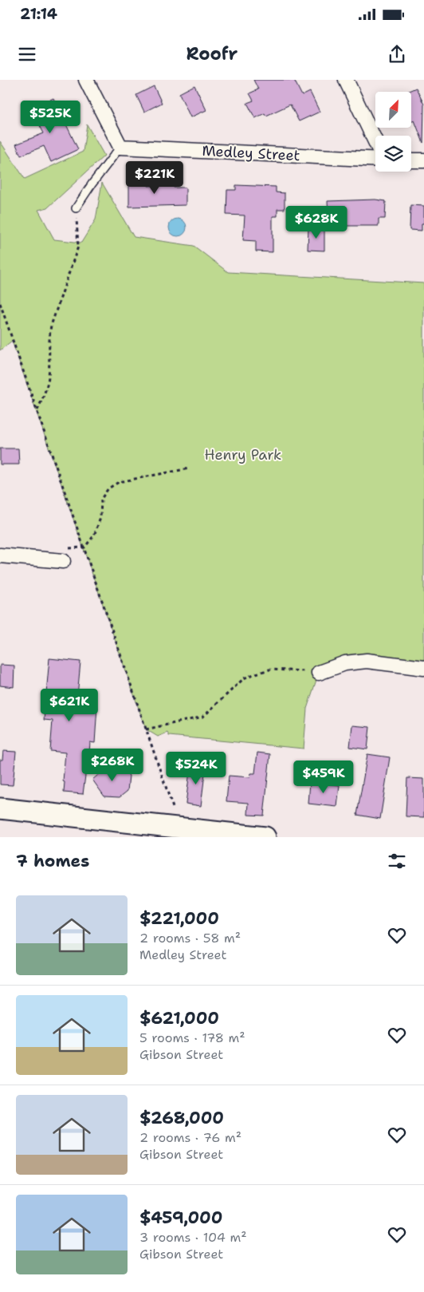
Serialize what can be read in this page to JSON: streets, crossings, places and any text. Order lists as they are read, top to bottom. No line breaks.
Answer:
{"streets":{"street":["Medley Street"]},"parks":["Henry Park"],"north":"top right","page":{"status":"21:14","header":"Roofr","price":["$525K","$221K","$628K","$621K","$268K","$524K","$459K"],"heading":"7 homes","list":[{"name":"$221,000","note":"2 rooms · 58 m² · Medley Street"},{"name":"$621,000","note":"5 rooms · 178 m² · Gibson Street"},{"name":"$268,000","note":"2 rooms · 76 m² · Gibson Street"},{"name":"$459,000","note":"3 rooms · 104 m² · Gibson Street"}]}}
